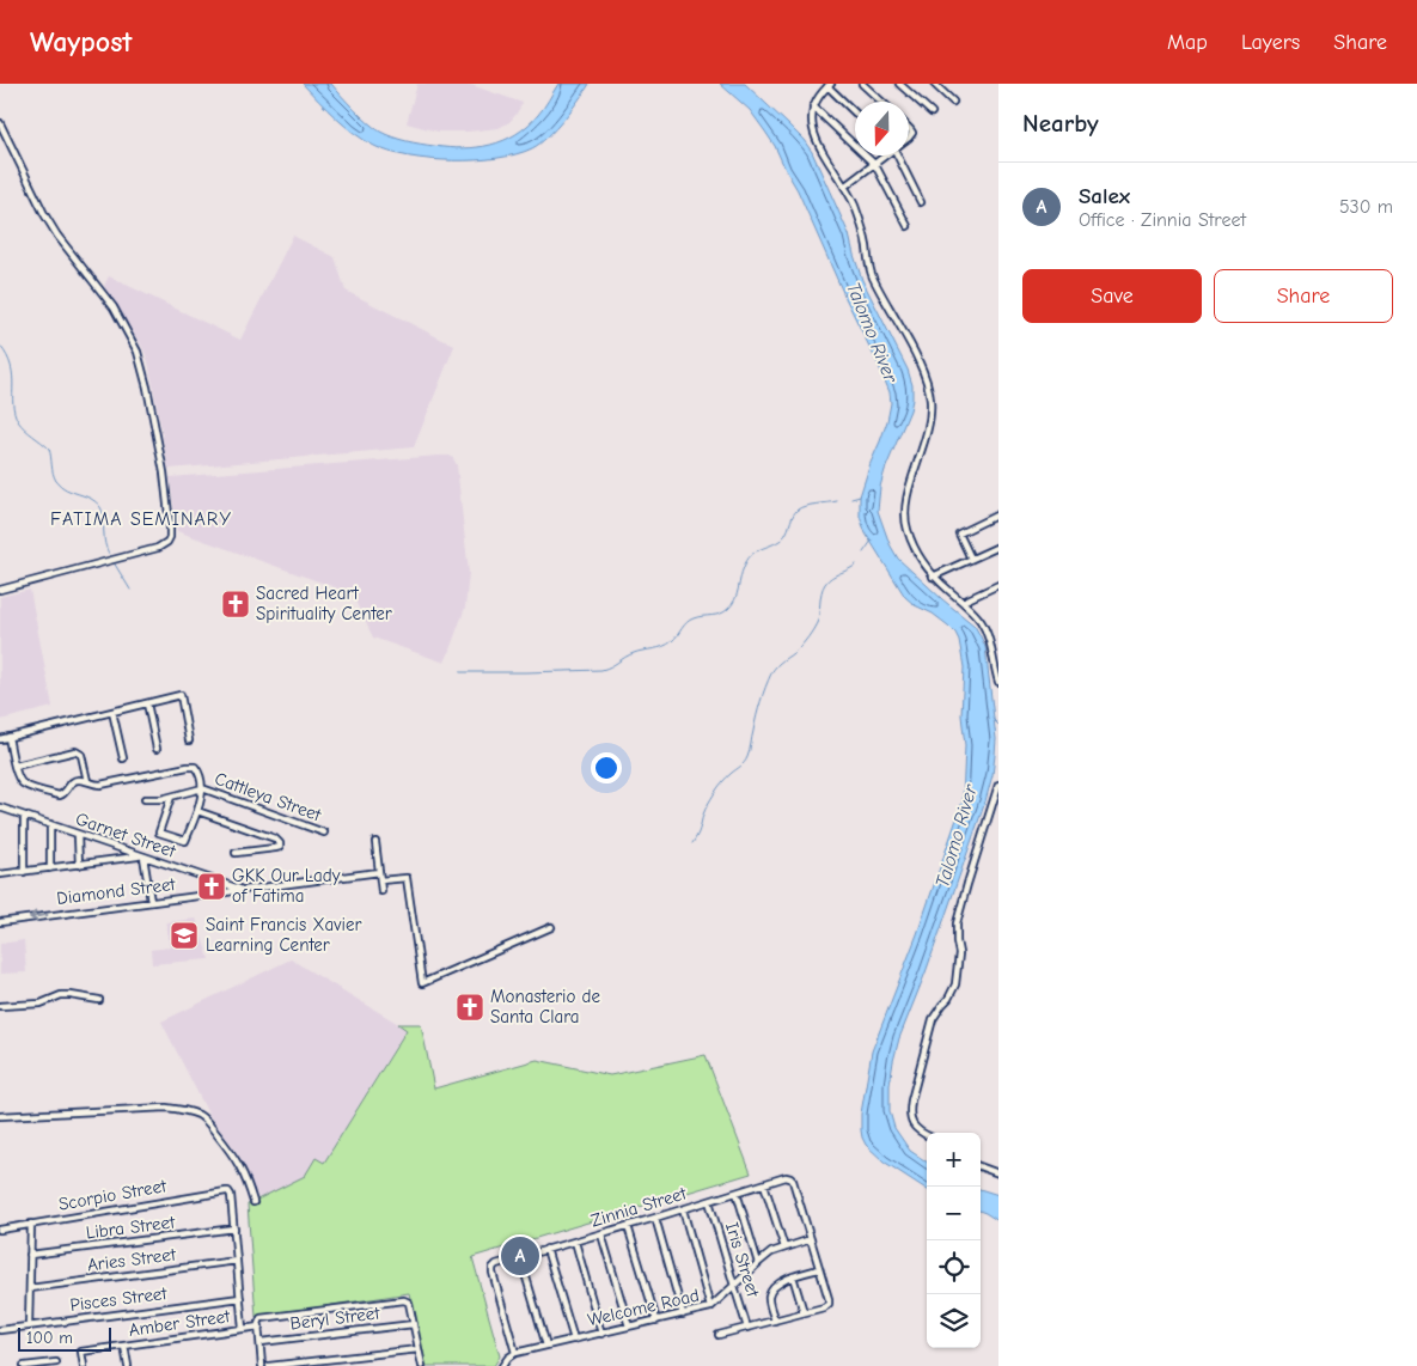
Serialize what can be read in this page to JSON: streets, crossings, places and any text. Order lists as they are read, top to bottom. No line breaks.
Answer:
{"streets":{"street":["Cattleya Street","Garnet Street","Diamond Street","Scorpio Street","Zinnia Street","Libra Street","Aries Street","Iris Street","Pisces Street","Welcome Road","Beryl Street","Amber Street"]},"crossings":[["Garnet Street","Diamond Street"],["Scorpio Street","Libra Street"],["Zinnia Street","Iris Street"],["Zinnia Street","Welcome Road"],["Iris Street","Welcome Road"],["Beryl Street","Amber Street"]],"districts":["FATIMA SEMINARY"],"water":["Talomo River"],"places":{"church":["Sacred Heart Spirituality Center","GKK Our Lady of Fatima","Monasterio de Santa Clara"],"school or university":["Saint Francis Xavier Learning Center"]},"scale_bar":"100 m","north":"bottom","page":{"header":"Waypost","nav":["Map","Layers","Share"],"heading":"Nearby","list":[{"mark":"A","name":"Salex","note":"Office · Zinnia Street","value":"530 m"}],"buttons":["Save","Share"],"map_buttons":["+","−"],"pins":"A","scale":"100 m"}}
